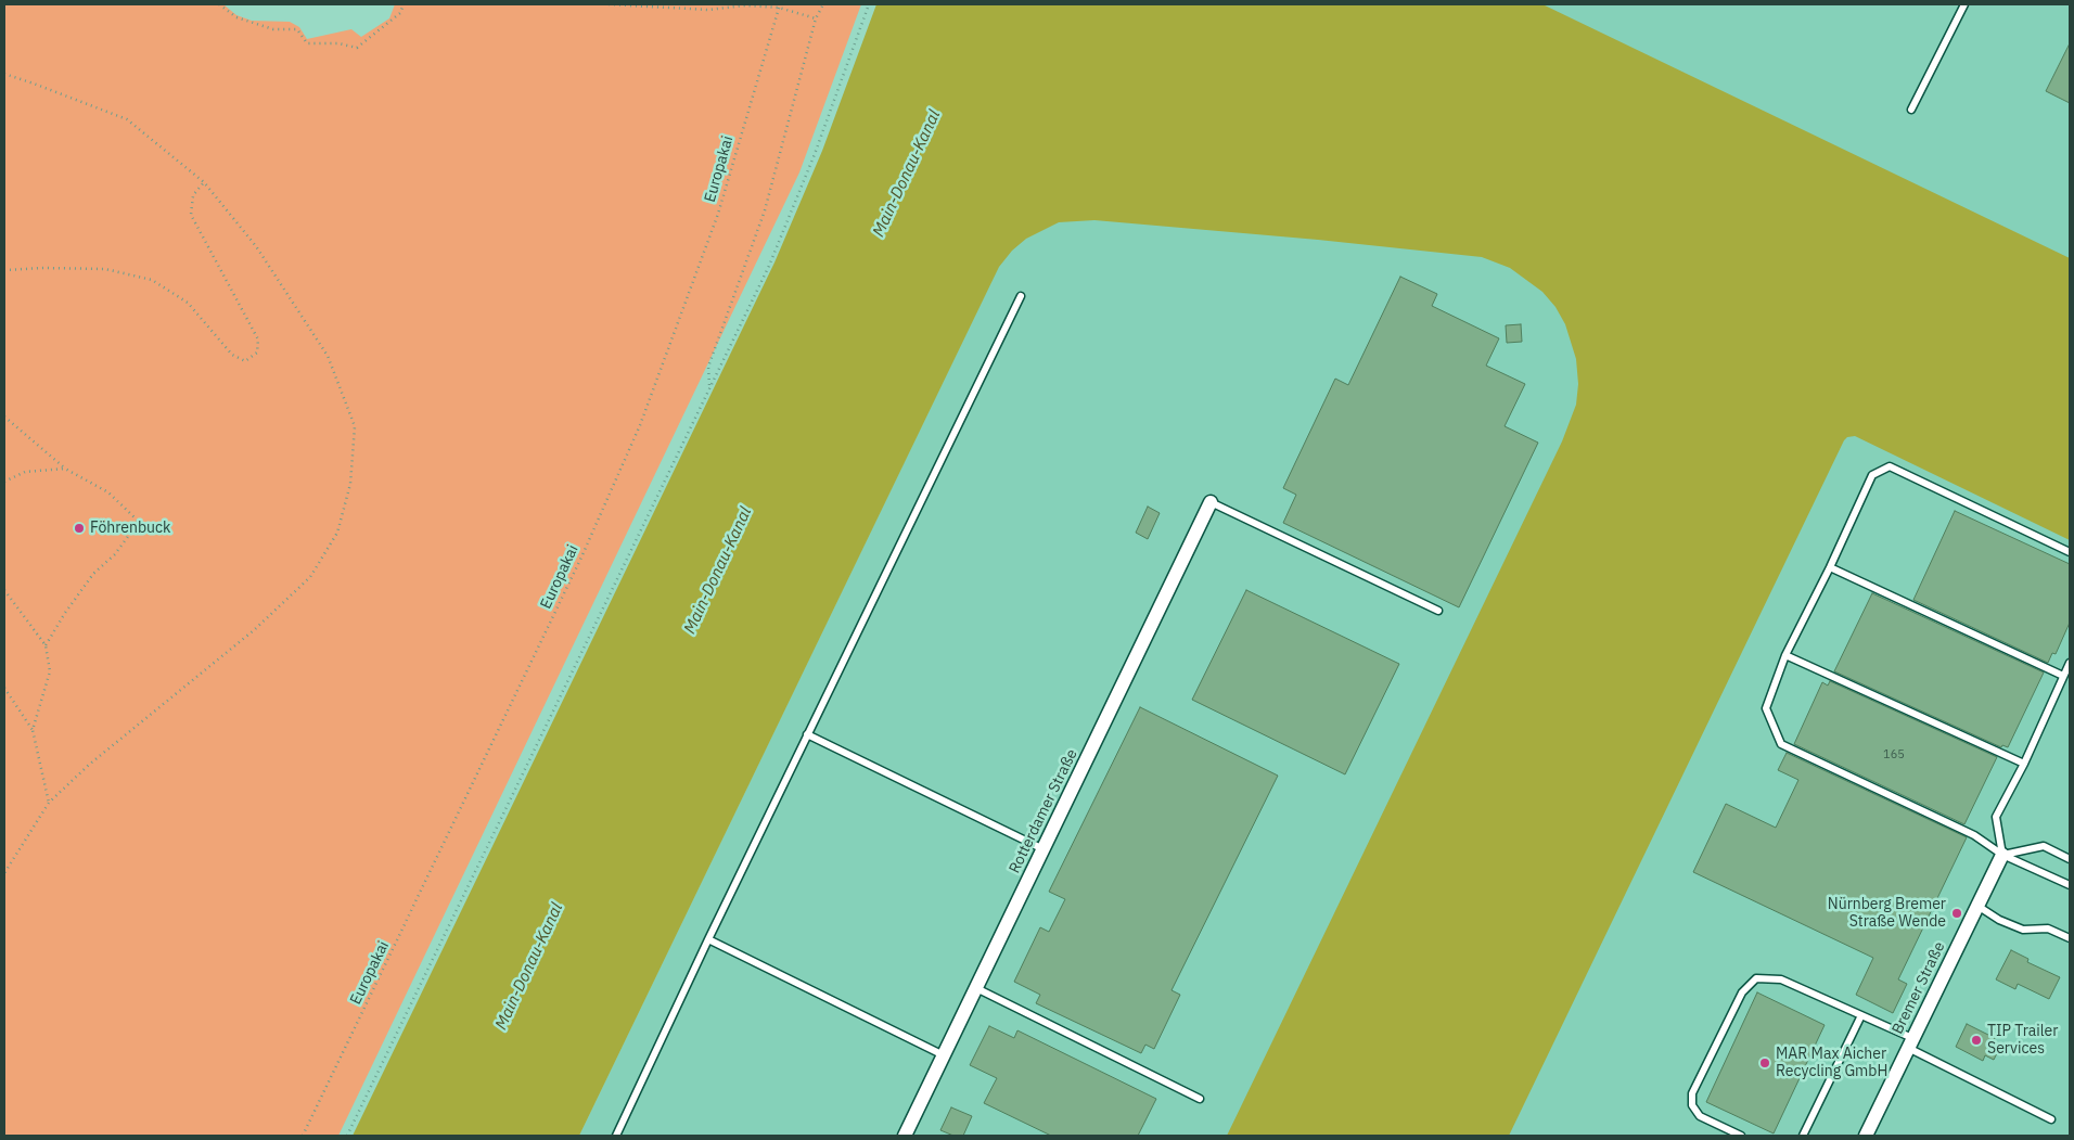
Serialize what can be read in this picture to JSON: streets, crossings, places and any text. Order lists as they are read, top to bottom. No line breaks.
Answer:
{"streets":{"street":["Rotterdamer Straße","Bremer Straße"],"path":["Europakai"]},"water":["Main-Donau-Kanal"],"places":["Föhrenbuck","Nürnberg Bremer Straße Wende","TIP Trailer Services","MAR Max Aicher Recycling GmbH"],"house_numbers":["165"]}
